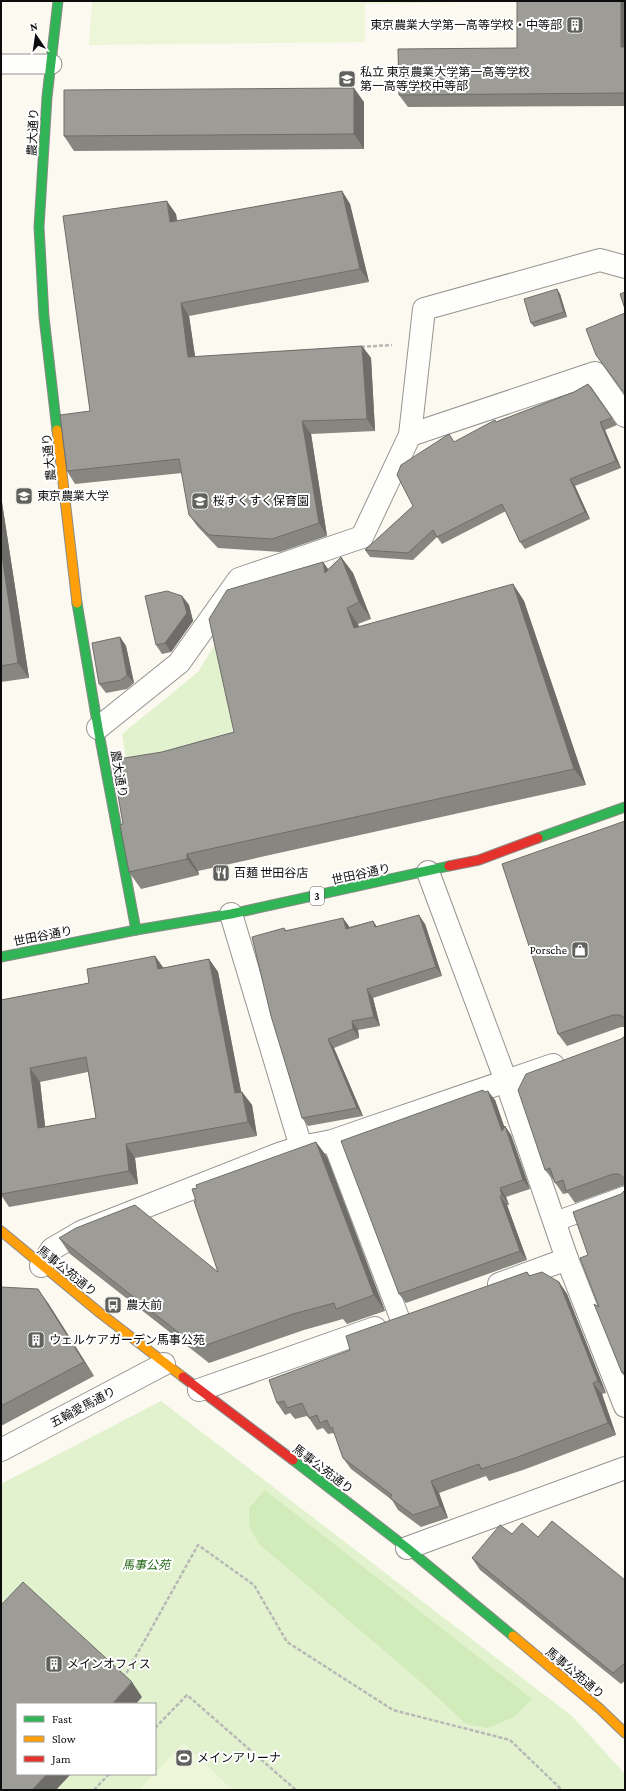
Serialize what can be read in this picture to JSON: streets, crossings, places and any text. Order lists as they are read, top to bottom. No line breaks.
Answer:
{"streets":{"street":["農大通り","世田谷通り","3","馬事公苑通り","五輪愛馬通り"]},"crossings":[["農大通り","世田谷通り"],["馬事公苑通り","五輪愛馬通り"]],"parks":["馬事公苑"],"places":{"building":["東京農業大学第一高等学校・中等部","ウェルケアガーデン馬事公苑","メインオフィス"],"school or university":["私立 東京農業大学第一高等学校 第一高等学校中等部","東京農業大学","桜すくすく保育園"],"restaurant":["百麺 世田谷店"],"shop":["Porsche"],"bus stop":["農大前"],"sports":["メインアリーナ"]},"legend":["Fast","Slow","Jam"],"north":"top"}
